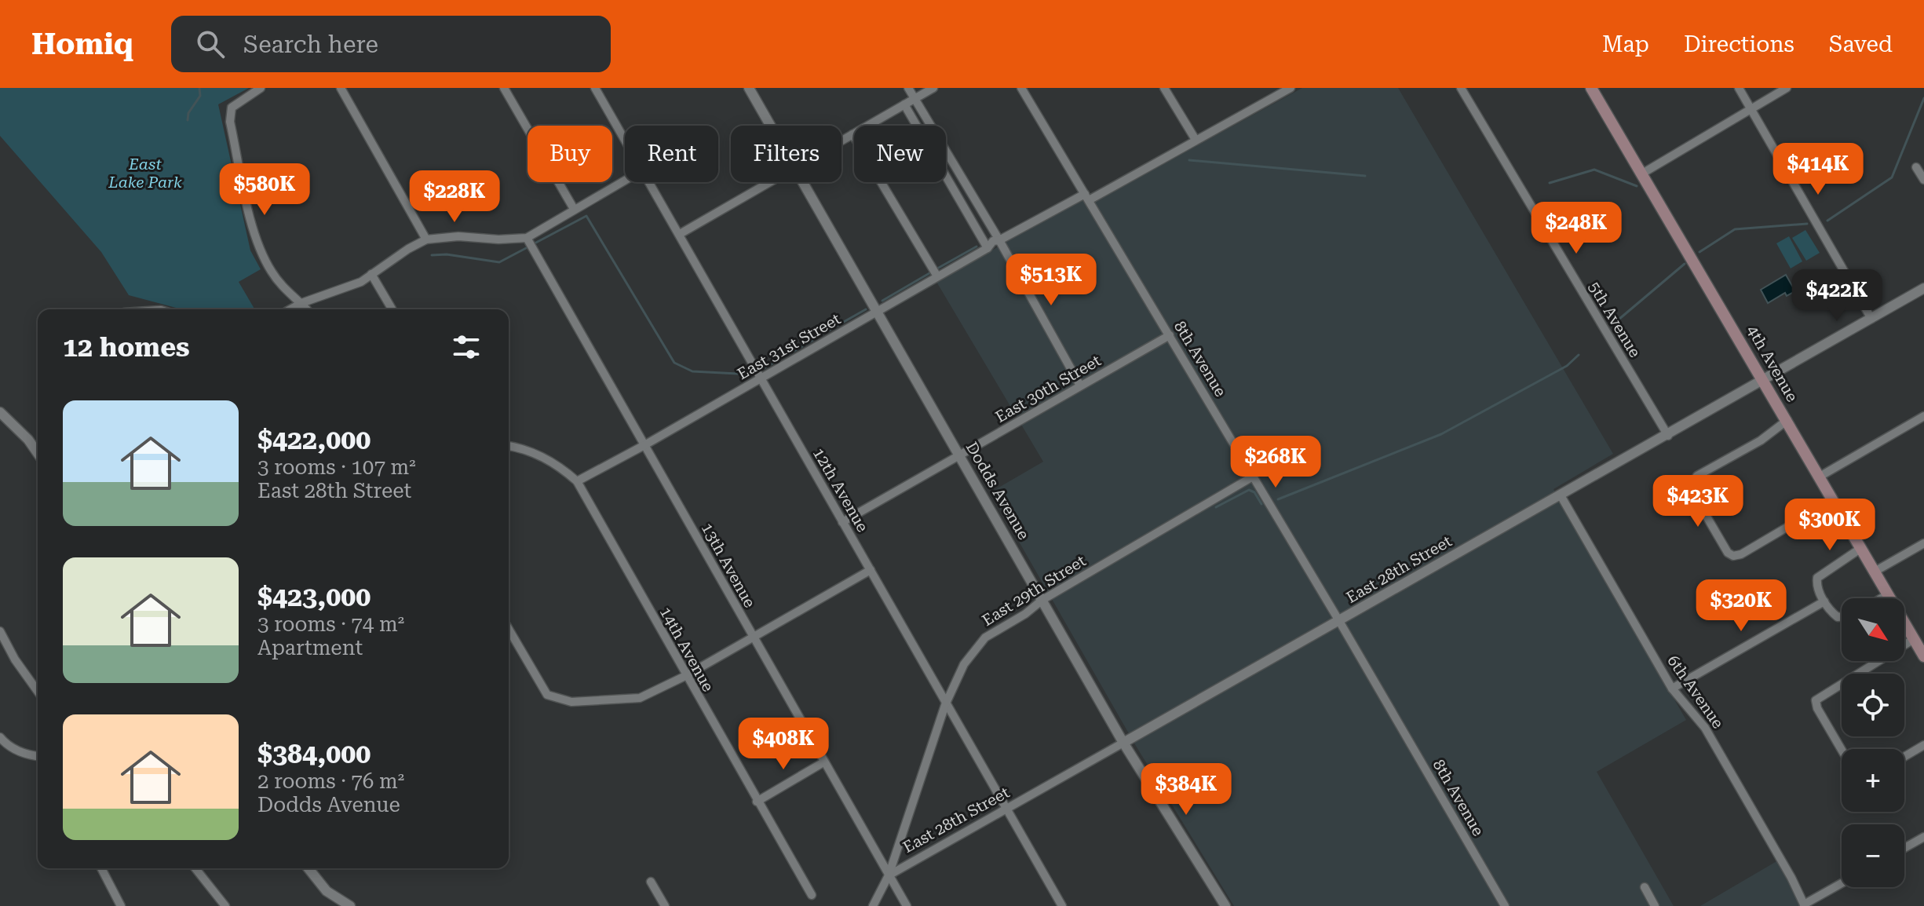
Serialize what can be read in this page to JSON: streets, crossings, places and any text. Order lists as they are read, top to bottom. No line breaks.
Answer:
{"streets":{"main road":["4th Avenue"],"street":["5th Avenue","East 31st Street","8th Avenue","East 30th Street","12th Avenue","Dodds Avenue","13th Avenue","East 28th Street","East 29th Street","14th Avenue","6th Avenue"]},"crossings":[["5th Avenue","East 28th Street"],["East 31st Street","8th Avenue"],["East 31st Street","12th Avenue"],["East 31st Street","Dodds Avenue"],["East 31st Street","13th Avenue"],["East 31st Street","14th Avenue"],["8th Avenue","East 30th Street"],["8th Avenue","East 28th Street"],["8th Avenue","East 29th Street"],["4th Avenue","East 28th Street"],["East 30th Street","12th Avenue"],["East 30th Street","Dodds Avenue"],["12th Avenue","East 28th Street"],["12th Avenue","East 29th Street"],["Dodds Avenue","East 28th Street"],["Dodds Avenue","East 29th Street"],["13th Avenue","East 28th Street"],["13th Avenue","East 29th Street"],["East 28th Street","East 29th Street"],["East 28th Street","6th Avenue"]],"parks":["East Lake Park"],"north":"bottom right","page":{"header":"Homiq","search":"Search here","nav":["Map","Directions","Saved"],"chip":["Buy","Rent","Filters","New"],"price":["$414K","$580K","$228K","$248K","$513K","$422K","$268K","$423K","$300K","$320K","$408K","$384K"],"heading":"12 homes","list":[{"name":"$422,000","note":"3 rooms · 107 m² · East 28th Street"},{"name":"$423,000","note":"3 rooms · 74 m² · Apartment"},{"name":"$384,000","note":"2 rooms · 76 m² · Dodds Avenue"}],"map_buttons":["+","−"]}}
